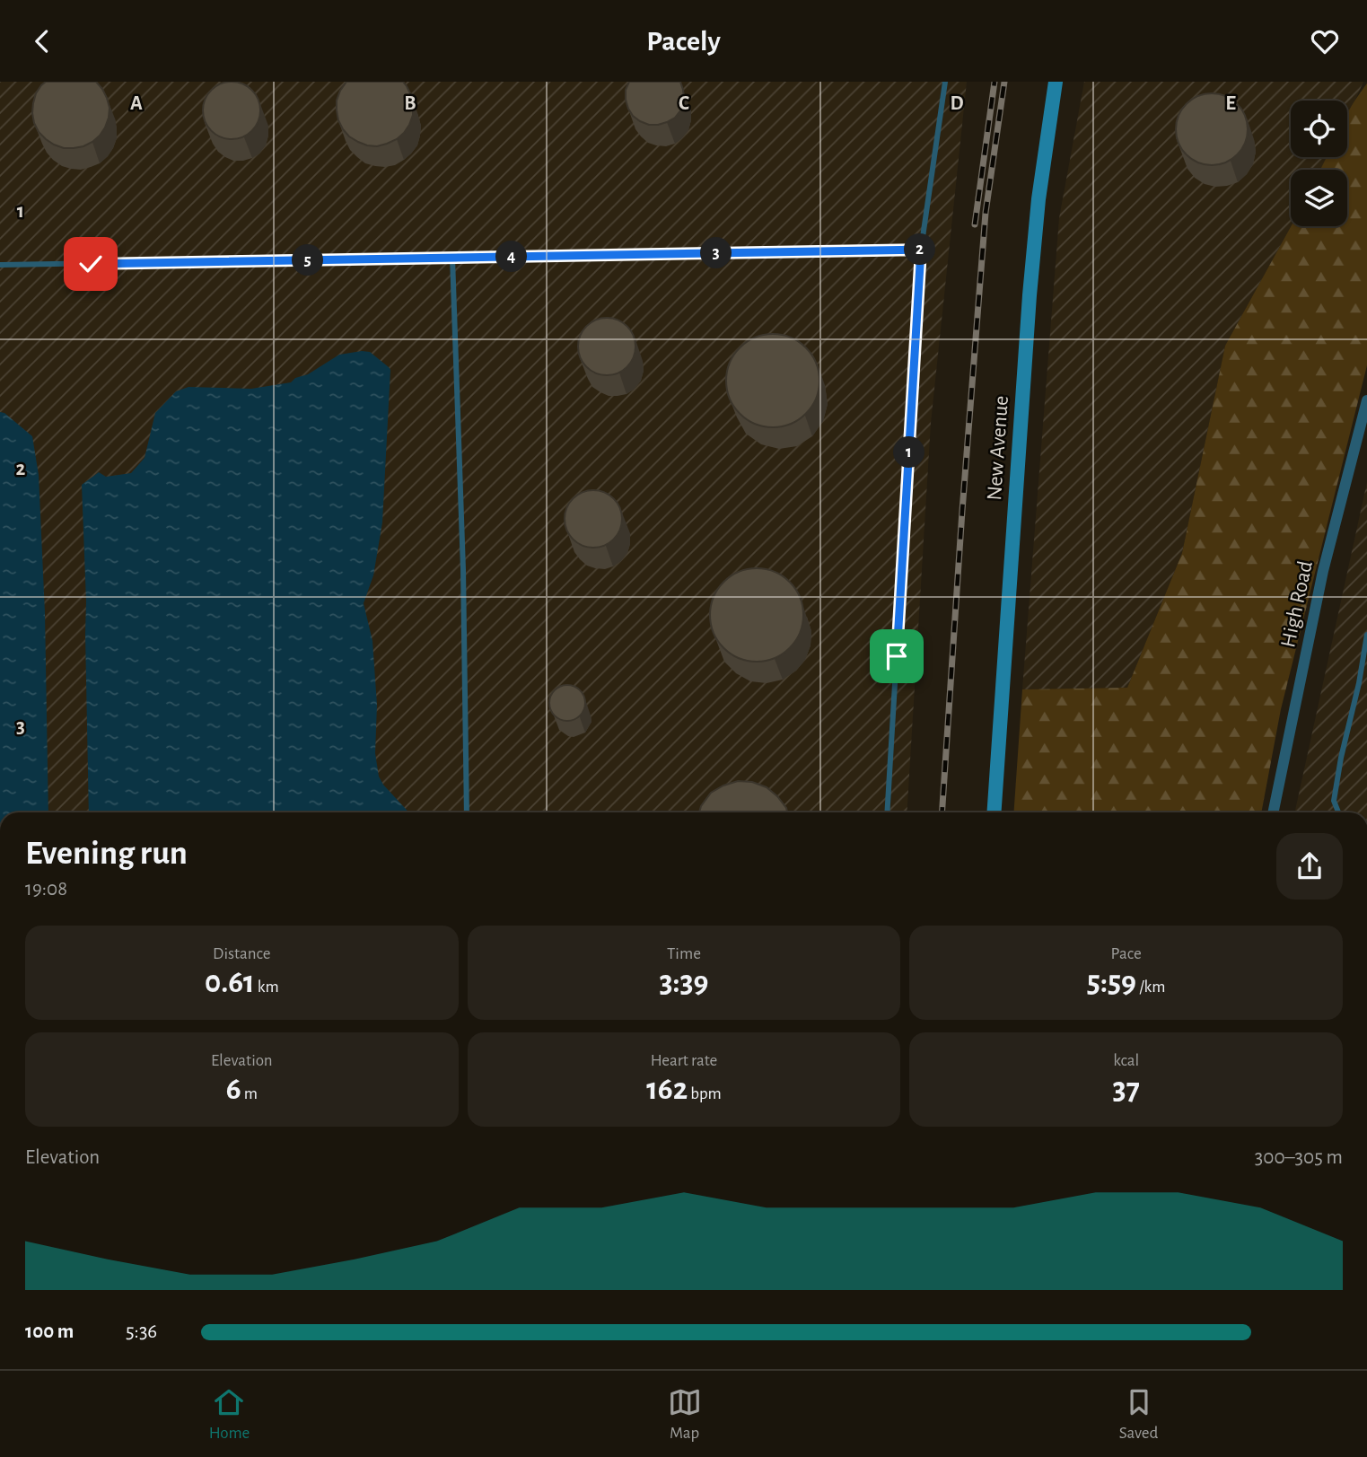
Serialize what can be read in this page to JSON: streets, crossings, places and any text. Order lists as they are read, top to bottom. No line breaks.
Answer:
{"streets":{"main road":["New Avenue"],"street":["High Road"]},"page":{"header":"Pacely","pins":["2","3","4","5","1"],"heading":["Evening run","19:08"],"stats":[["Distance","0.61 km"],["Time","3:39"],["Pace","5:59 /km"],["Elevation","6 m"],["Heart rate","162 bpm"],["kcal","37"]],"chart":["Elevation","300–305 m"],"list":[{"name":"100 m","note":"5:36"}],"tabs":["Home","Map","Saved"]},"grid":{"columns":["A","B","C","D","E"],"rows":["1","2","3"]}}
